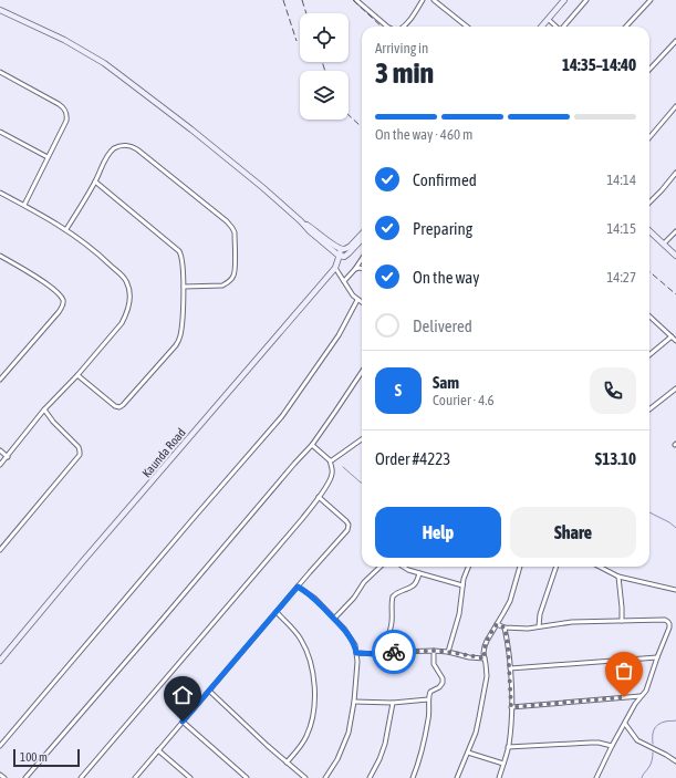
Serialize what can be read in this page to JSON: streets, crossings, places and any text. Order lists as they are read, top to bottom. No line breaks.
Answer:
{"streets":{"street":["Kaunda Road"]},"scale_bar":"100 m","page":{"heading":["3 min","Arriving in","14:35–14:40"],"panel":["Sam","Courier · 4.6","Order #4223","$13.10"],"bar":"On the way · 460 m","list":[["Confirmed","14:14"],["Preparing","14:15"],["On the way","14:27"],"Delivered"],"round":"S","buttons":["Help","Share"],"scale":"100 m"}}
